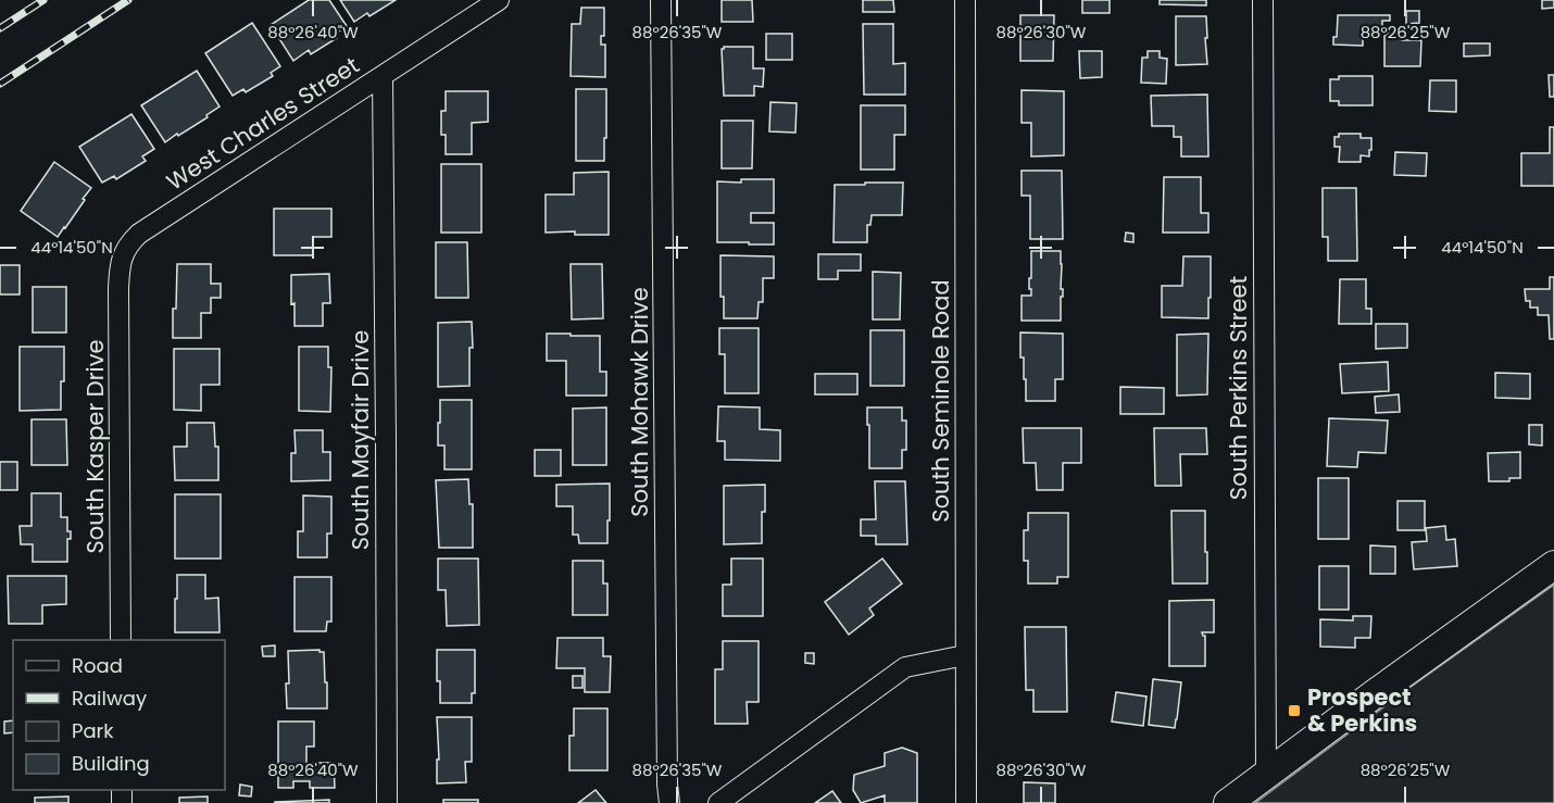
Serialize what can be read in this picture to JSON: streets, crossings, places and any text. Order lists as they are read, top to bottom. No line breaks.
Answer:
{"streets":{"street":["West Charles Street","South Perkins Street","South Seminole Road","South Mohawk Drive","South Mayfair Drive","South Kasper Drive"]},"crossings":[["West Charles Street","South Mayfair Drive"],["West Charles Street","South Kasper Drive"]],"places":{"transit":["Prospect & Perkins"]},"legend":["Road","Railway","Park","Building"],"coordinates":["88°26'40\"W","88°26'35\"W","88°26'30\"W","88°26'25\"W","44°14'50\"N"]}
